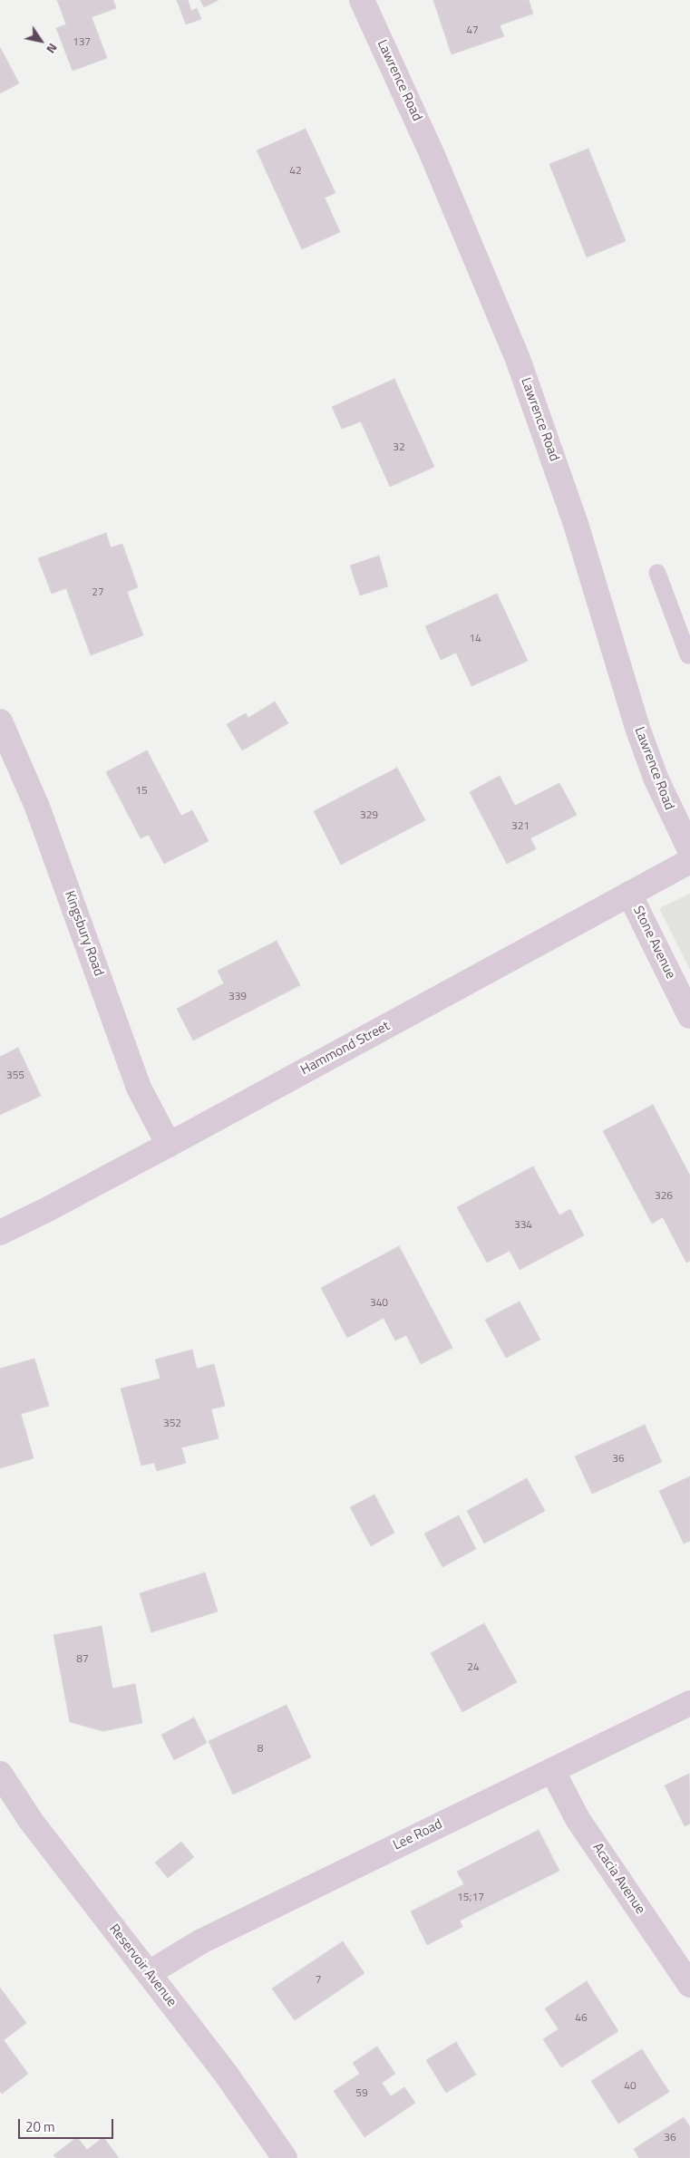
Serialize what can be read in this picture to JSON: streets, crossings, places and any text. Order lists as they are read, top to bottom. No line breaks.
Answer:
{"streets":{"street":["Lawrence Road","Kingsbury Road","Stone Avenue","Hammond Street","Lee Road","Acacia Avenue","Reservoir Avenue"]},"crossings":[["Kingsbury Road","Hammond Street"],["Stone Avenue","Hammond Street"],["Lee Road","Acacia Avenue"],["Lee Road","Reservoir Avenue"]],"house_numbers":["47","137","42","32","27","14","15","329","321","339","355","326","334","340","352","36","87","24","8","15;17","7","46","40","59","36"],"scale_bar":"20 m","north":"bottom right"}
